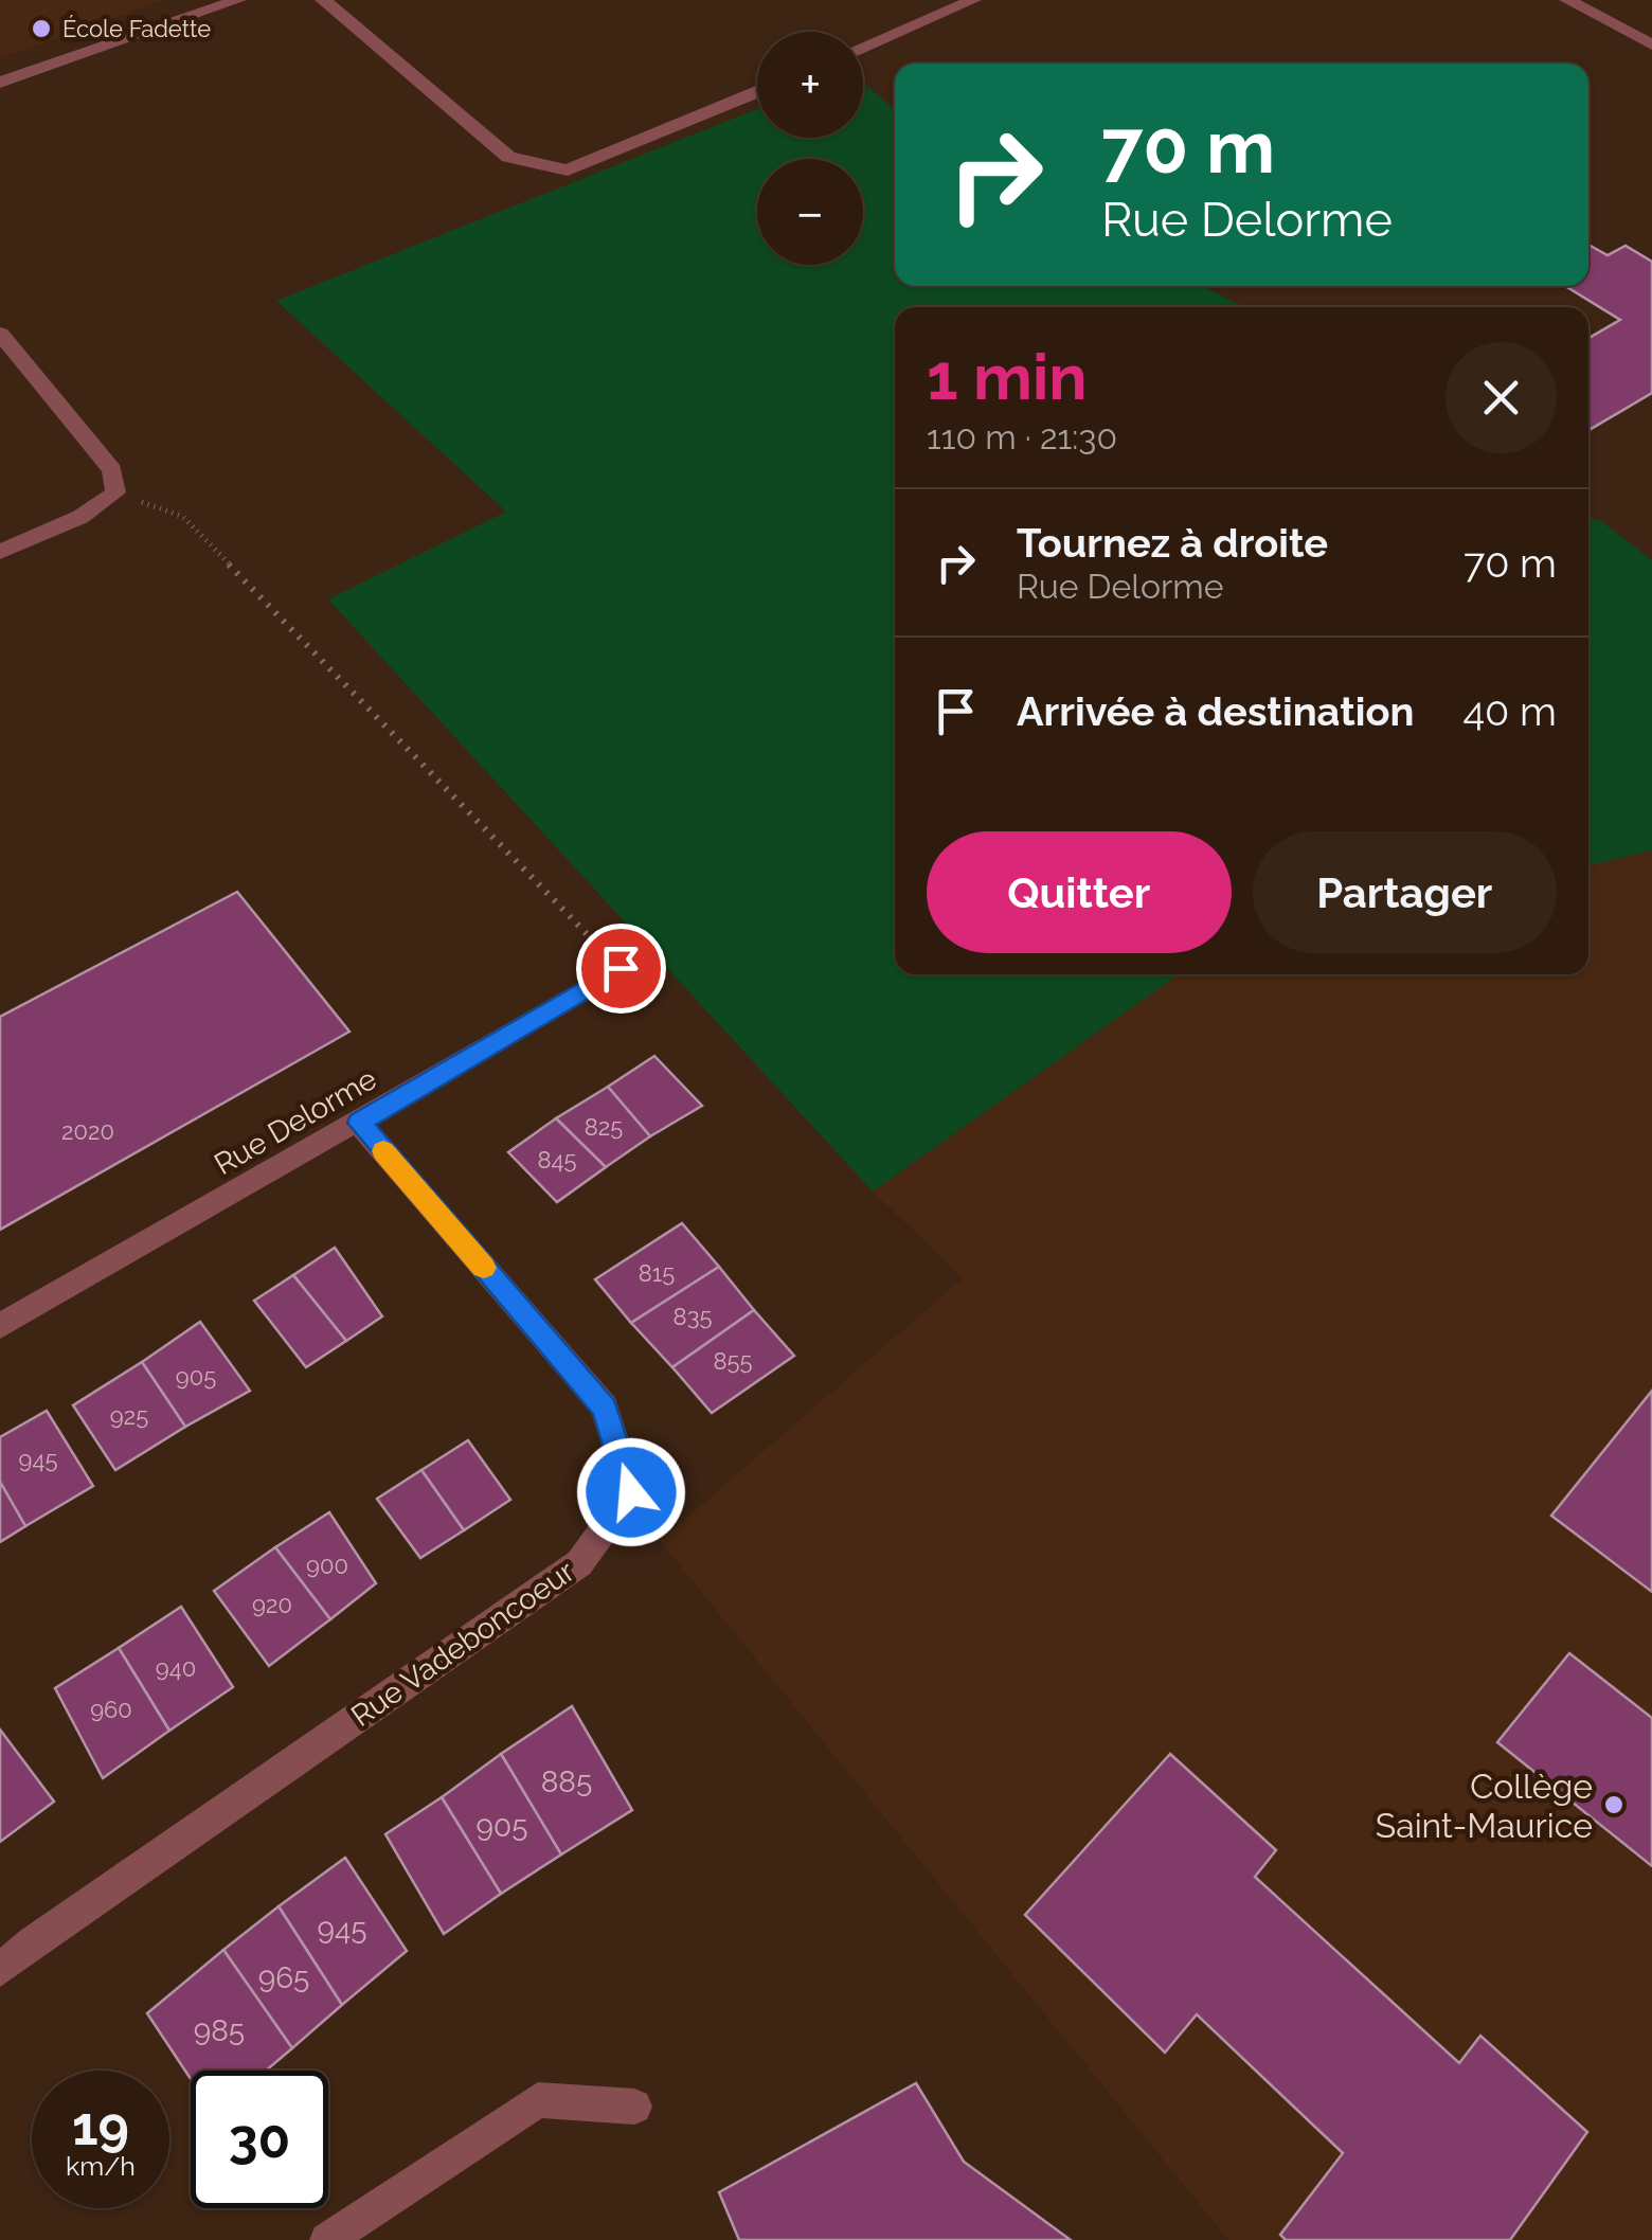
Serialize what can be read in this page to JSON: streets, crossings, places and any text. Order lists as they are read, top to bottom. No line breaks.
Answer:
{"streets":{"street":["Rue Delorme","Rue Vadeboncoeur"]},"crossings":[["Rue Delorme","Rue Vadeboncoeur"]],"places":["École Fadette","Collège Saint-Maurice"],"house_numbers":["825","2020","845","815","835","855","905","925","945","900","920","940","960","885","905","945","965","985"],"page":{"map_buttons":["+","−"],"turn":["70 m","Rue Delorme"],"heading":["1 min","110 m · 21:30"],"list":[{"name":"Tournez à droite","note":"Rue Delorme","value":"70 m"},{"name":"Arrivée à destination","value":"40 m"}],"buttons":["Quitter","Partager"],"speed":"19 km/h","limit":"30"}}
